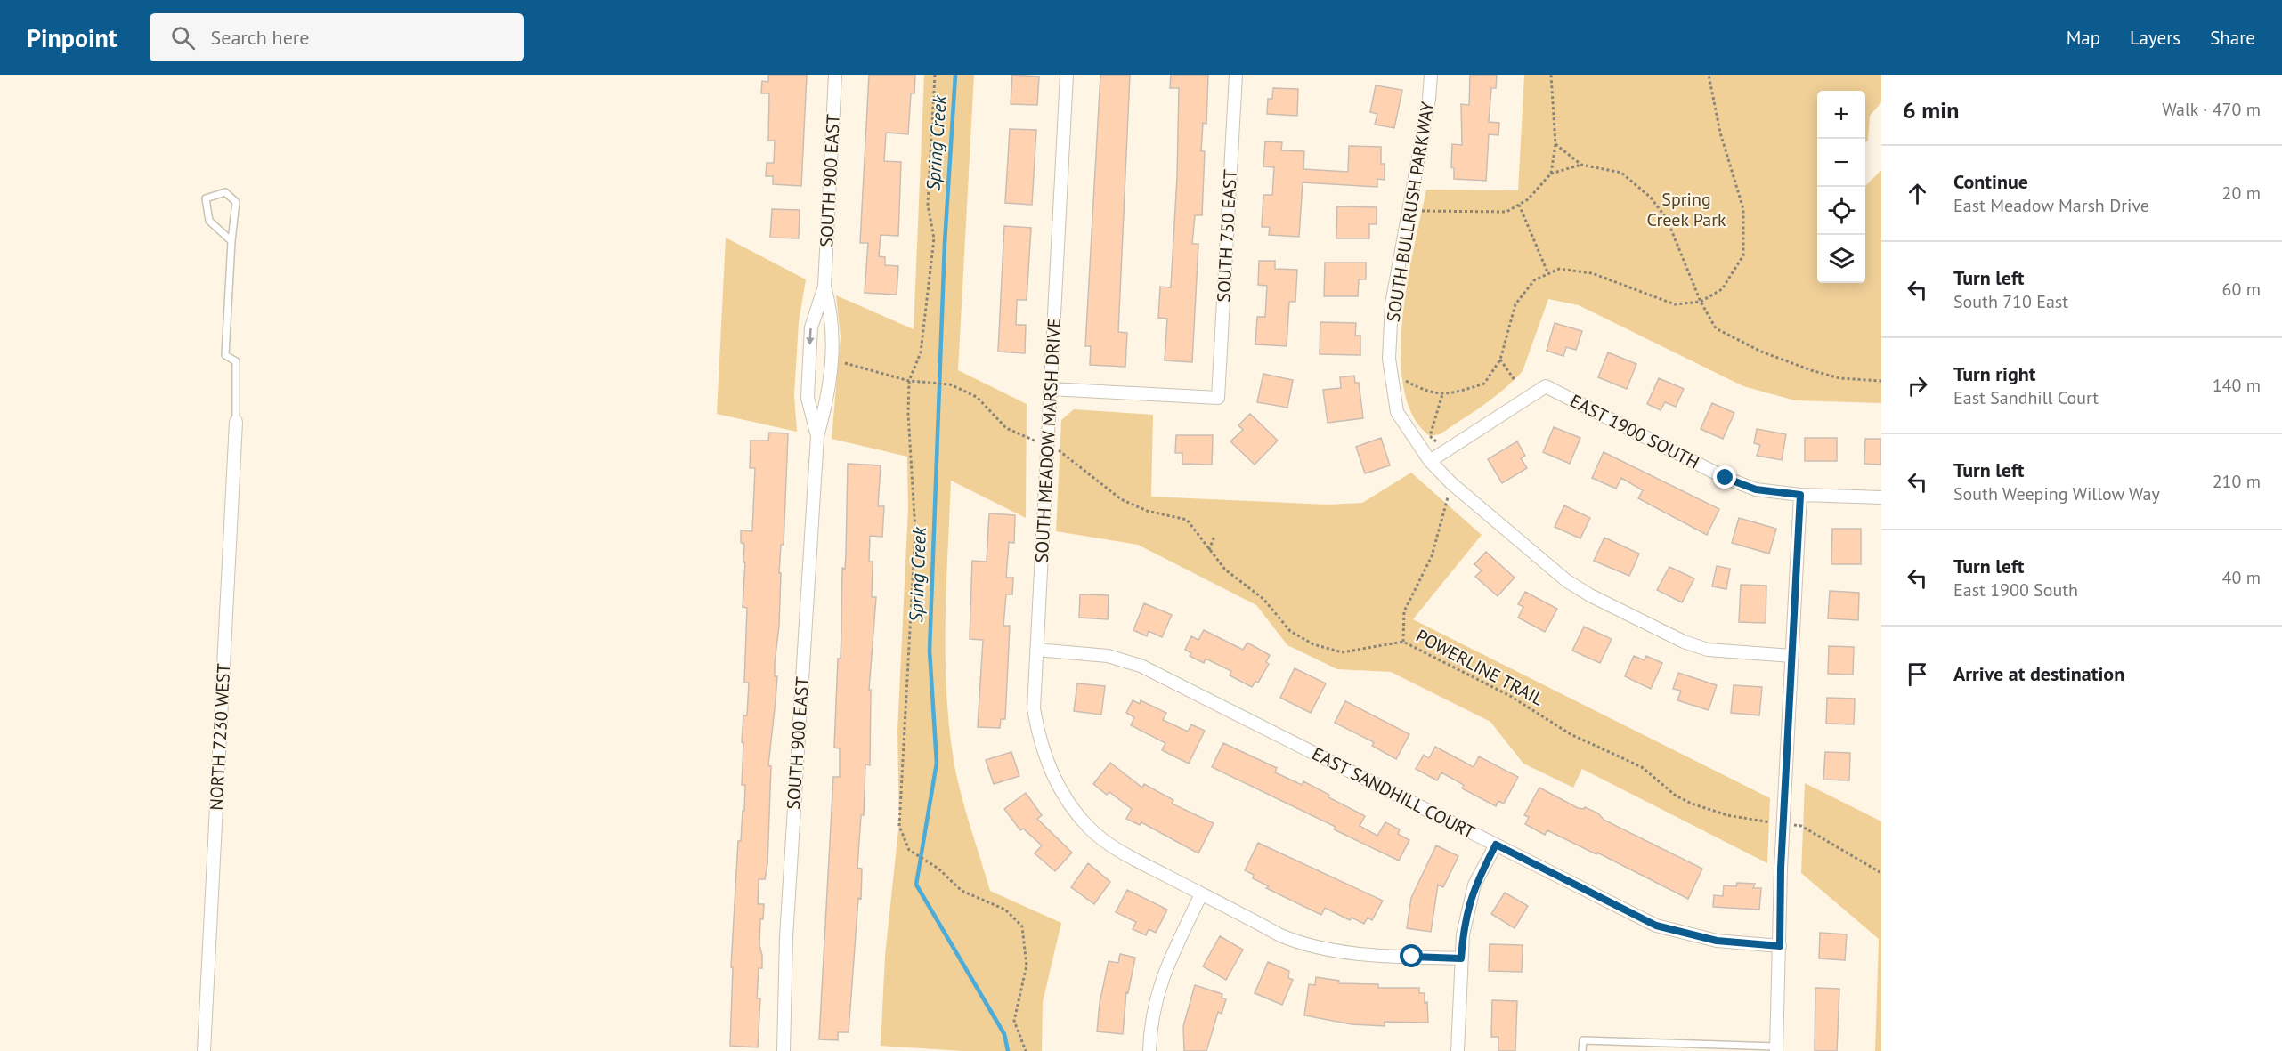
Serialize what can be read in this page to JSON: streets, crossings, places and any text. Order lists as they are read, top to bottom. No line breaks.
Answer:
{"streets":{"street":["SOUTH 900 EAST","SOUTH BULLRUSH PARKWAY","SOUTH 750 EAST","EAST 1900 SOUTH","SOUTH MEADOW MARSH DRIVE","NORTH 7230 WEST","EAST SANDHILL COURT"],"path":["POWERLINE TRAIL"]},"crossings":[["SOUTH BULLRUSH PARKWAY","EAST 1900 SOUTH"],["SOUTH 750 EAST","SOUTH MEADOW MARSH DRIVE"],["SOUTH MEADOW MARSH DRIVE","EAST SANDHILL COURT"]],"water":["Spring Creek"],"parks":["Spring Creek Park"],"page":{"header":"Pinpoint","search":"Search here","nav":["Map","Layers","Share"],"heading":["6 min","Walk · 470 m"],"map_buttons":["+","−"],"list":[["Continue","East Meadow Marsh Drive","20 m"],["Turn left","South 710 East","60 m"],["Turn right","East Sandhill Court","140 m"],["Turn left","South Weeping Willow Way","210 m"],["Turn left","East 1900 South","40 m"],"Arrive at destination"]}}
